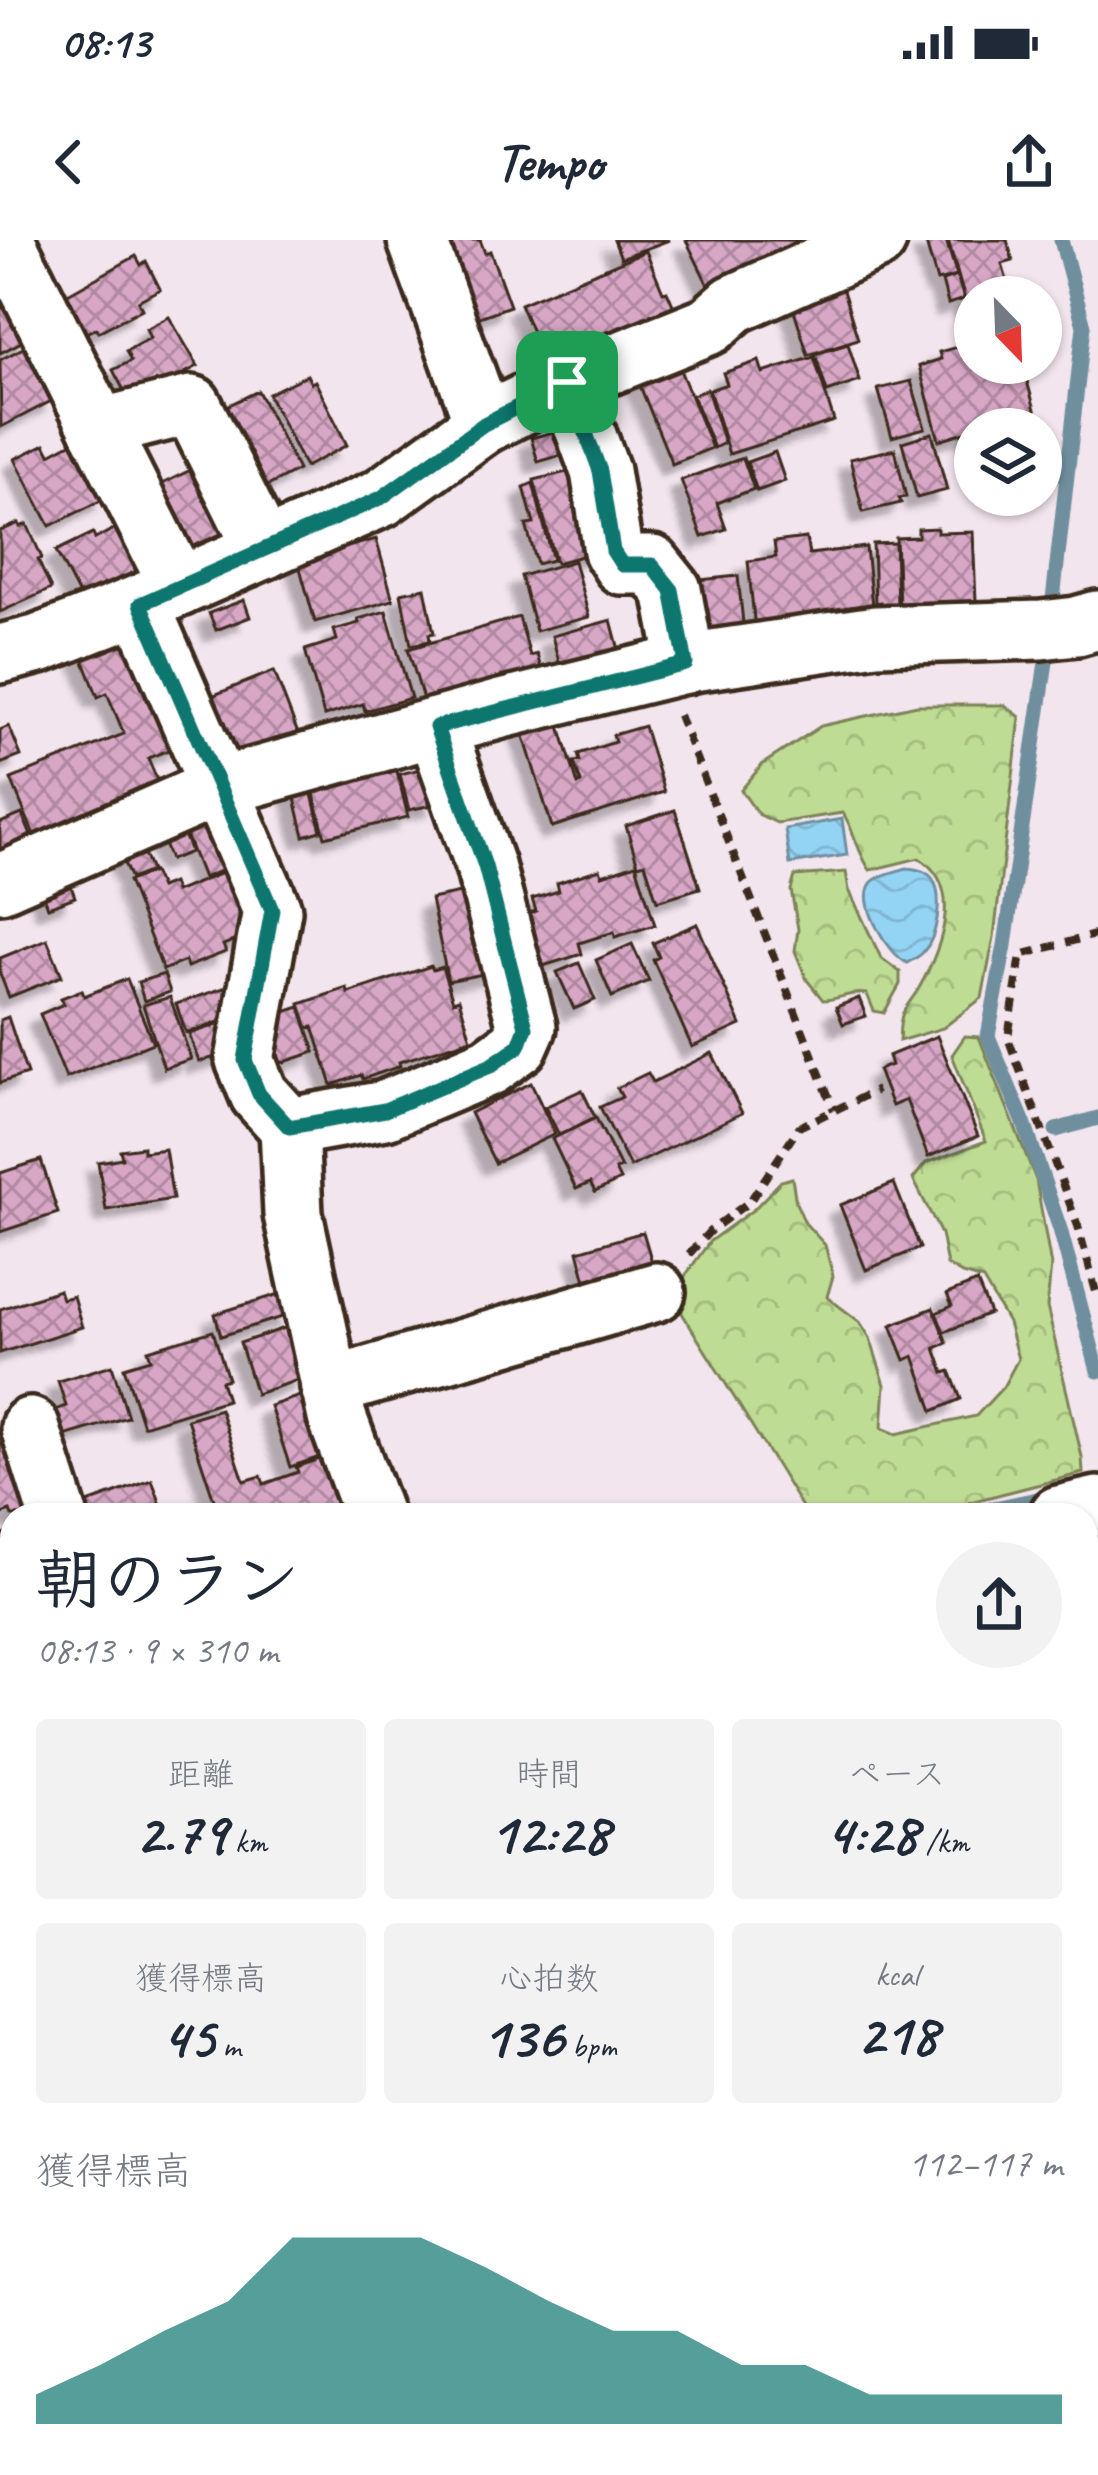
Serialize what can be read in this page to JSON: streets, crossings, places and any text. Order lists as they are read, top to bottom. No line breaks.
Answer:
{"north":"bottom right","page":{"status":"08:13","header":"Tempo","heading":["朝のラン","08:13 · 9 × 310 m"],"stats":[["距離","2.79 km"],["時間","12:28"],["ペース","4:28 /km"],["獲得標高","45 m"],["心拍数","136 bpm"],["kcal","218"]],"chart":["獲得標高","112–117 m"]}}
